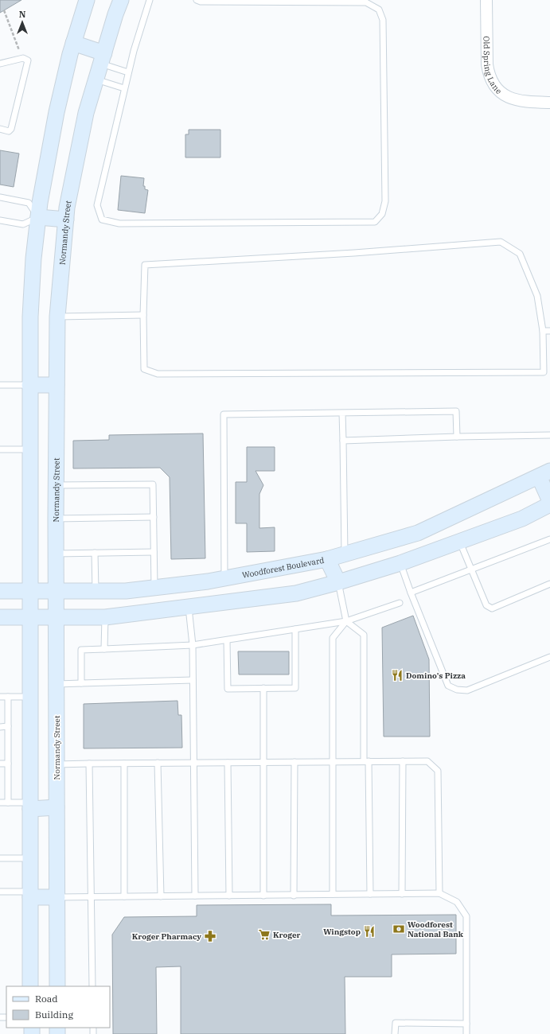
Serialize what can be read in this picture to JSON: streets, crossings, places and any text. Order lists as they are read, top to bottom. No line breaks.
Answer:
{"streets":{"main road":["Normandy Street","Woodforest Boulevard"],"street":["Old Spring Lane"]},"crossings":[["Normandy Street","Woodforest Boulevard"]],"places":{"restaurant":["Domino's Pizza","Wingstop"],"bank":["Woodforest National Bank"],"supermarket":["Kroger"],"pharmacy":["Kroger Pharmacy"]},"legend":["Road","Building"],"north":"top"}
